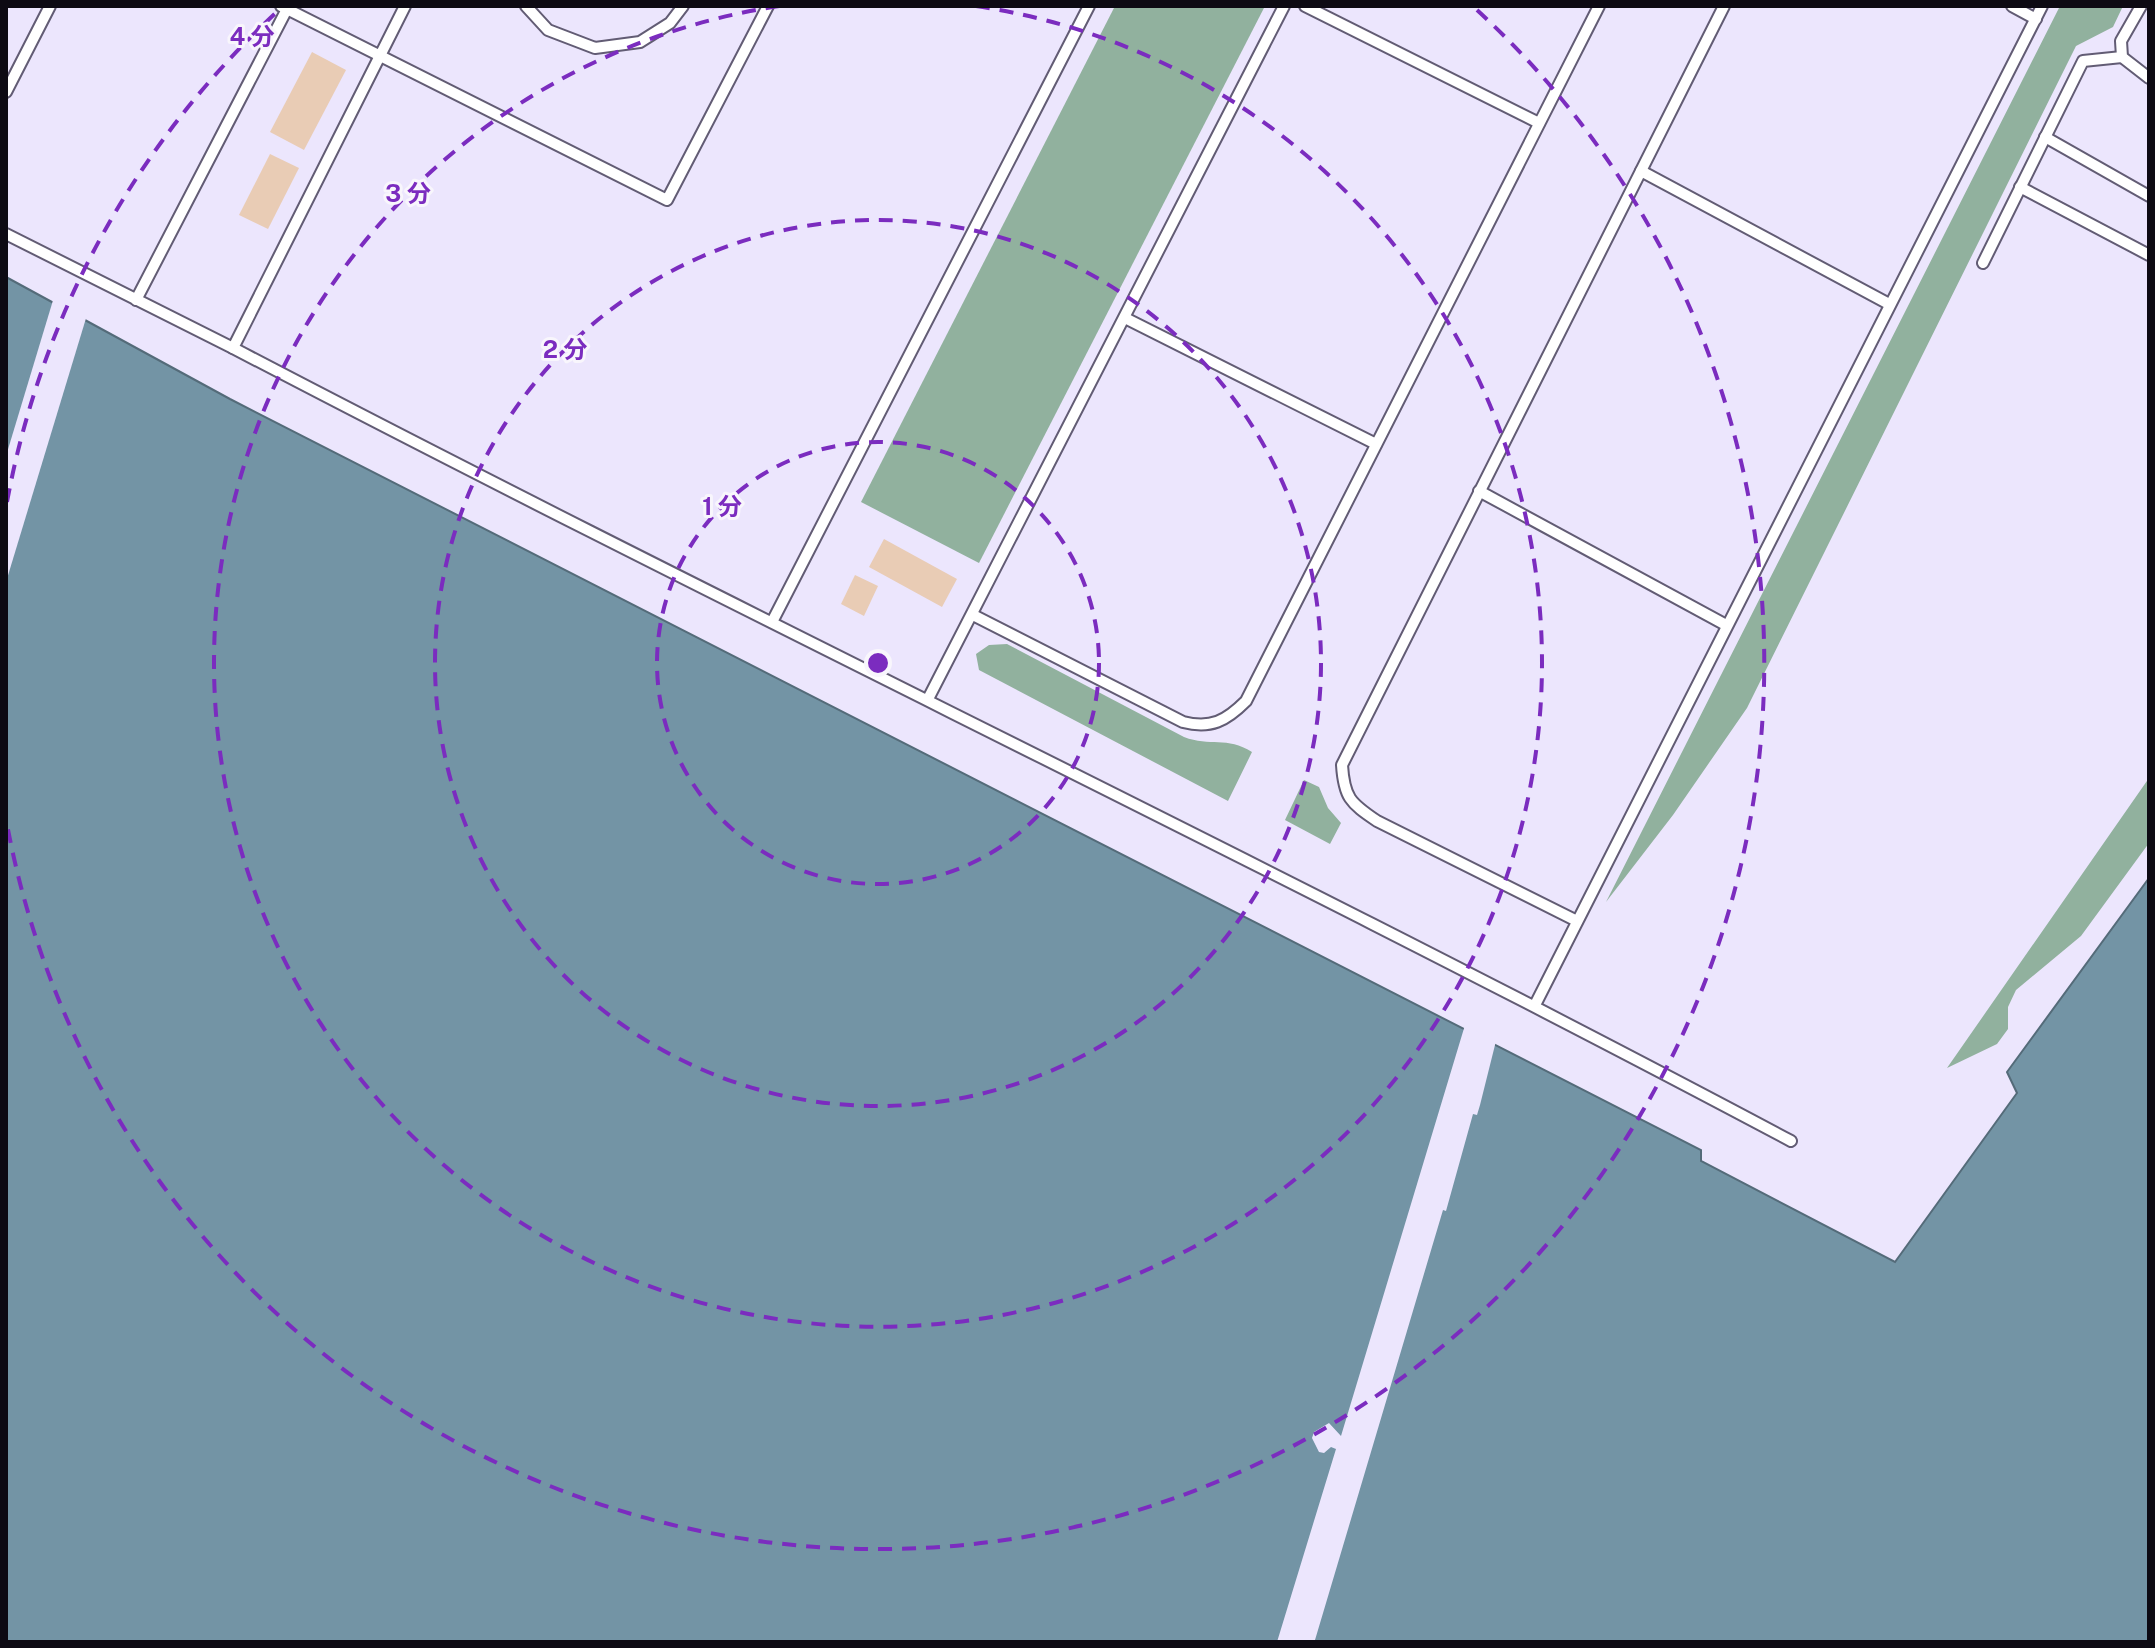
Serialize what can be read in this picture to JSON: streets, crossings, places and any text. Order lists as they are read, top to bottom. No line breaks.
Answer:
{"rings":["4 分","3 分","2 分","1 分"]}
